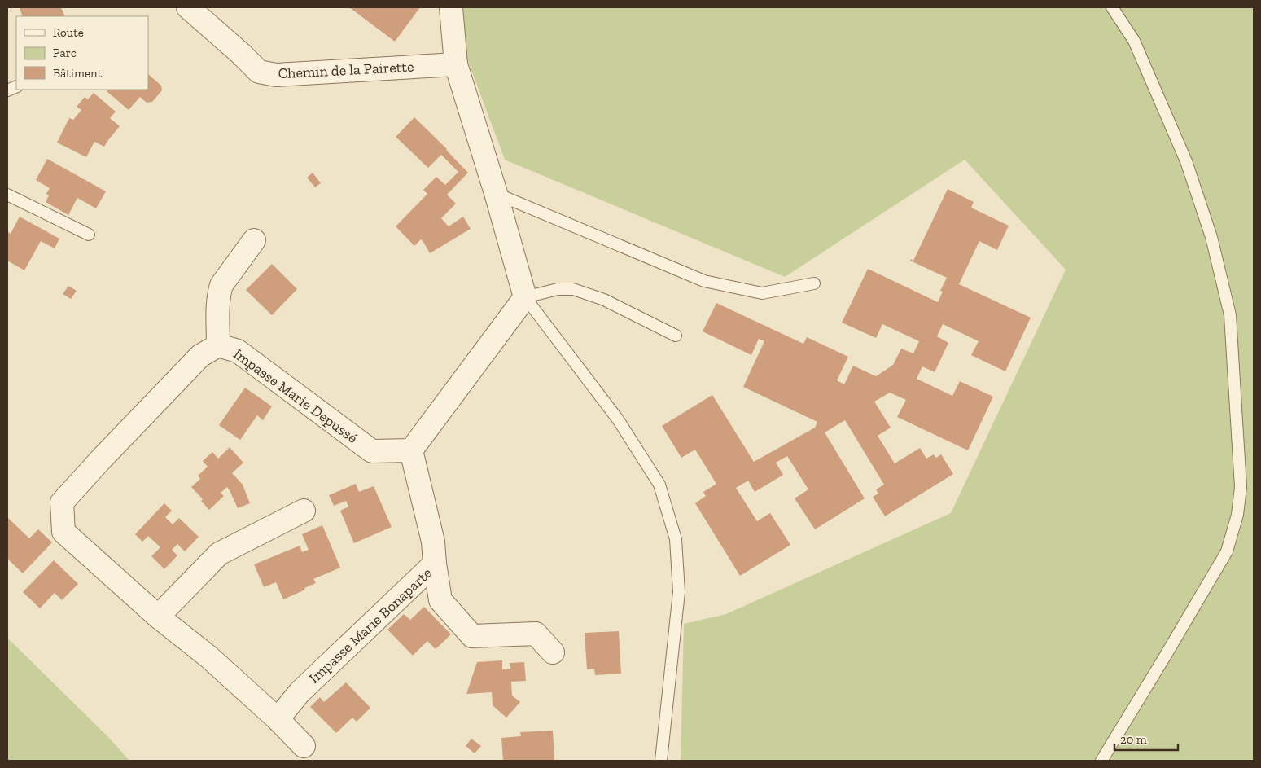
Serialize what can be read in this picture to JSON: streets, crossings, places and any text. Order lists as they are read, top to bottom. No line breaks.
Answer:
{"streets":{"street":["Chemin de la Pairette","Impasse Marie Depussé","Impasse Marie Bonaparte"]},"crossings":[["Impasse Marie Depussé","Impasse Marie Bonaparte"]],"legend":["Route","Parc","Bâtiment"],"scale_bar":"20 m"}
